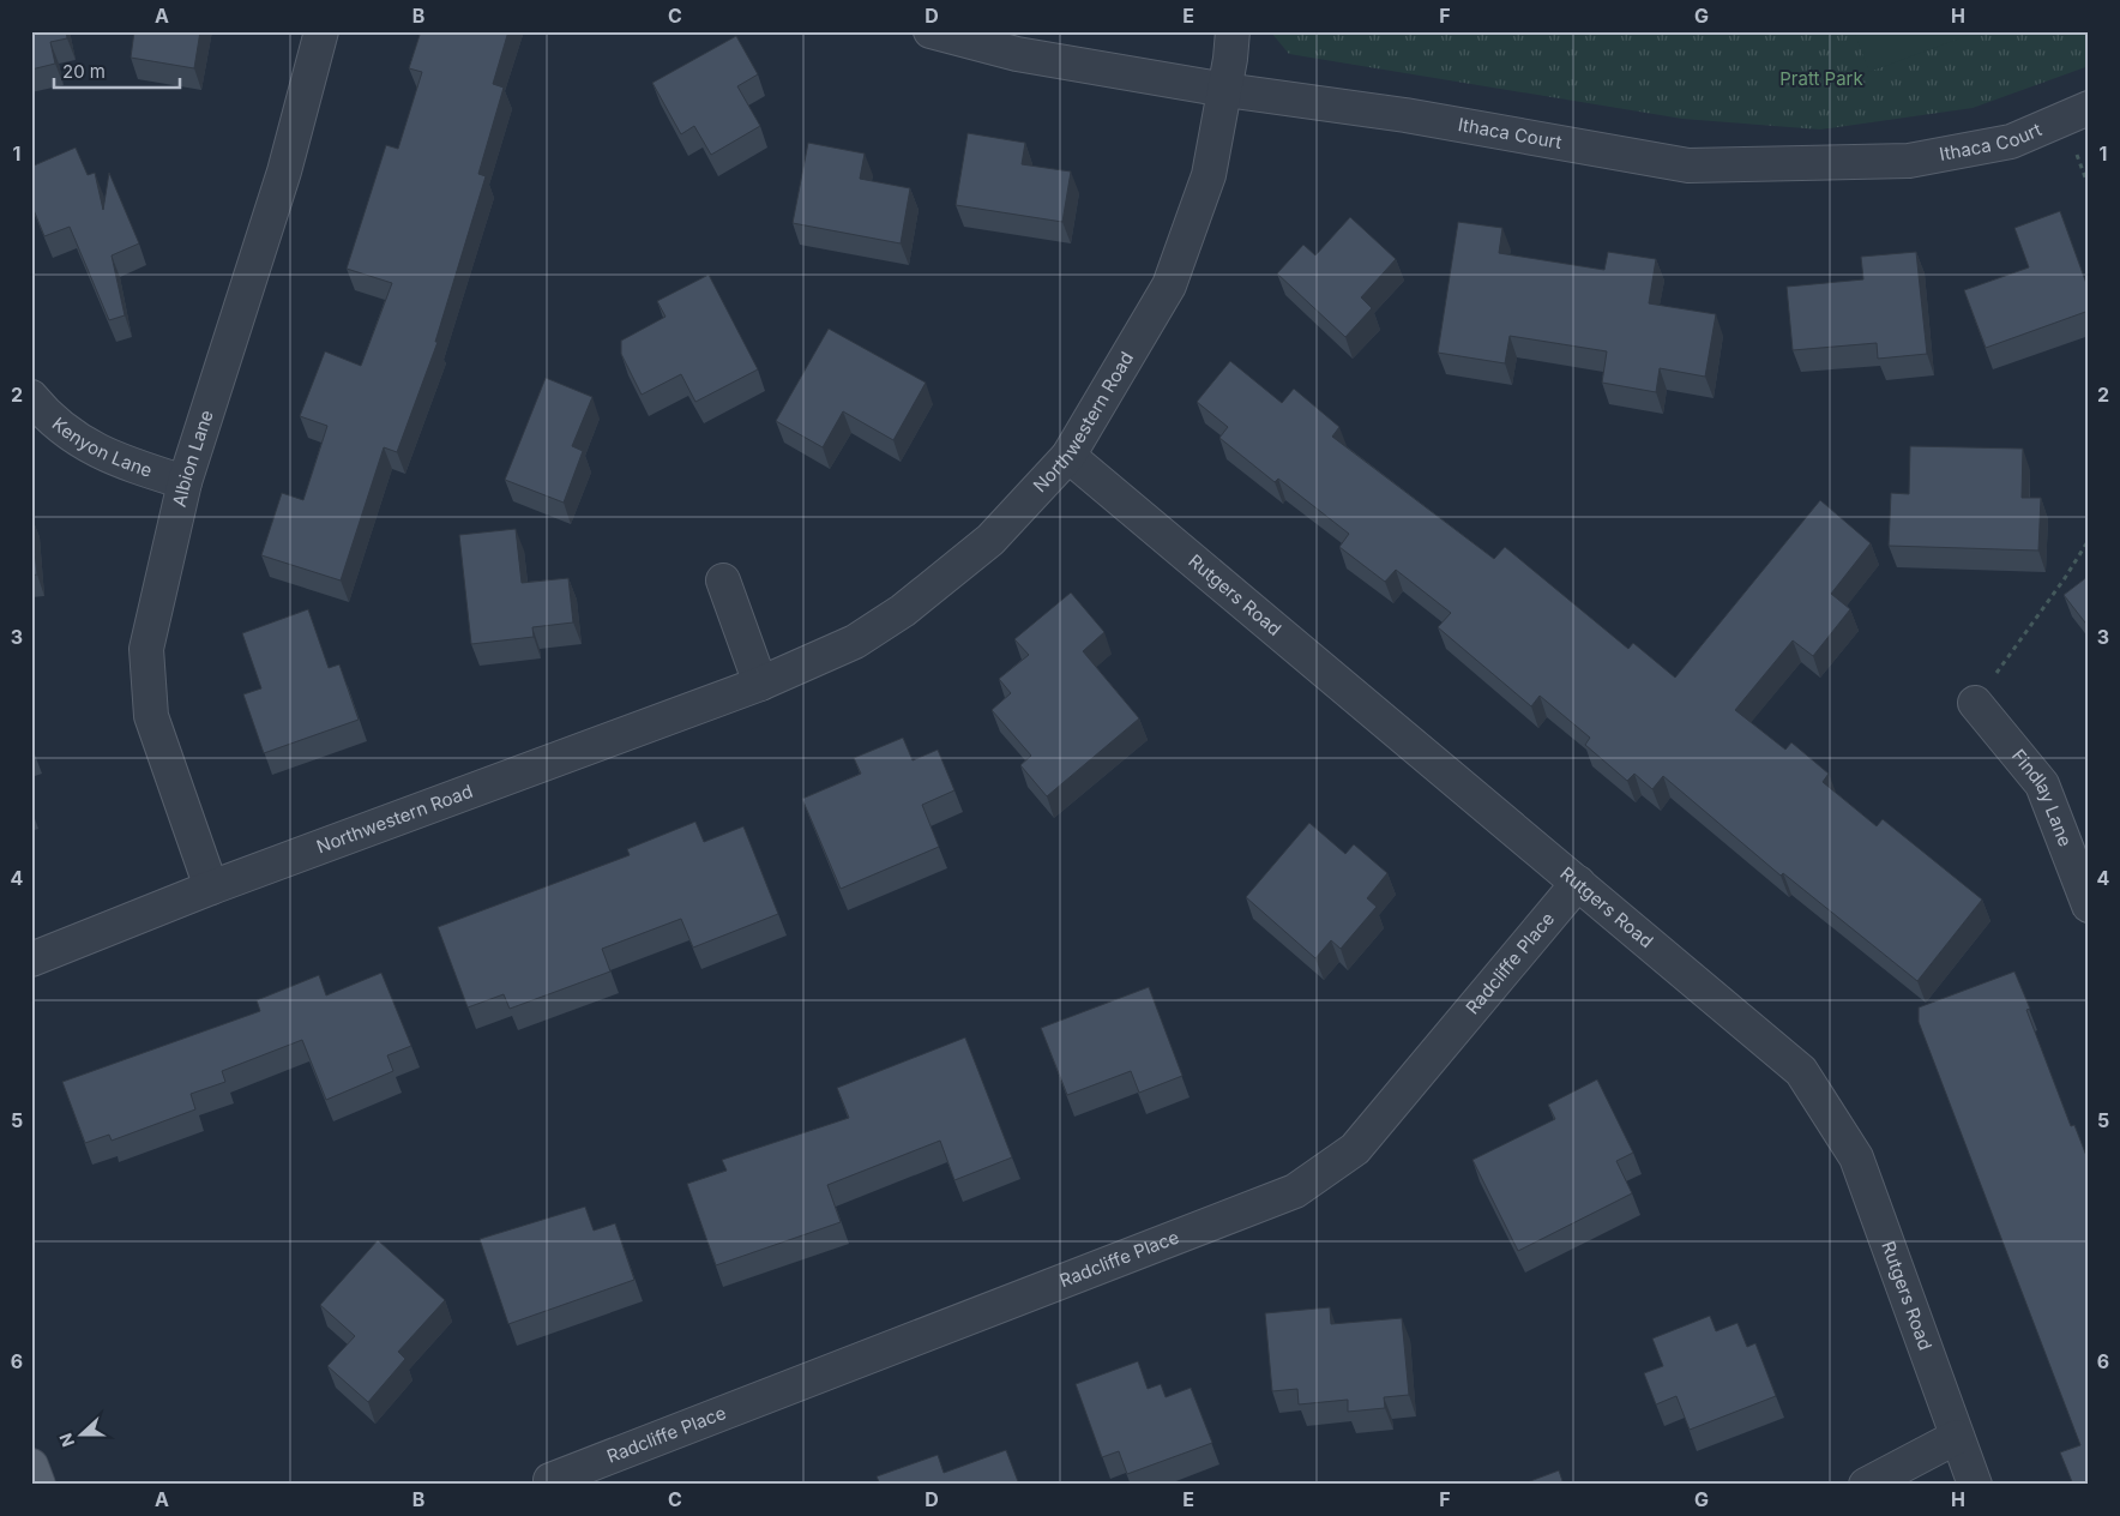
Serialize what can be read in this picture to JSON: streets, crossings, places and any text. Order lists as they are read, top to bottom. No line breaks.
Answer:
{"streets":{"street":["Ithaca Court","Northwestern Road","Kenyon Lane","Albion Lane","Rutgers Road","Findlay Lane","Radcliffe Place"]},"crossings":[["Ithaca Court","Northwestern Road"],["Northwestern Road","Albion Lane"],["Northwestern Road","Rutgers Road"],["Kenyon Lane","Albion Lane"],["Rutgers Road","Radcliffe Place"]],"parks":["Pratt Park"],"scale_bar":"20 m","north":"left","grid":{"columns":["A","B","C","D","E","F","G","H"],"rows":["1","2","3","4","5","6"]}}
